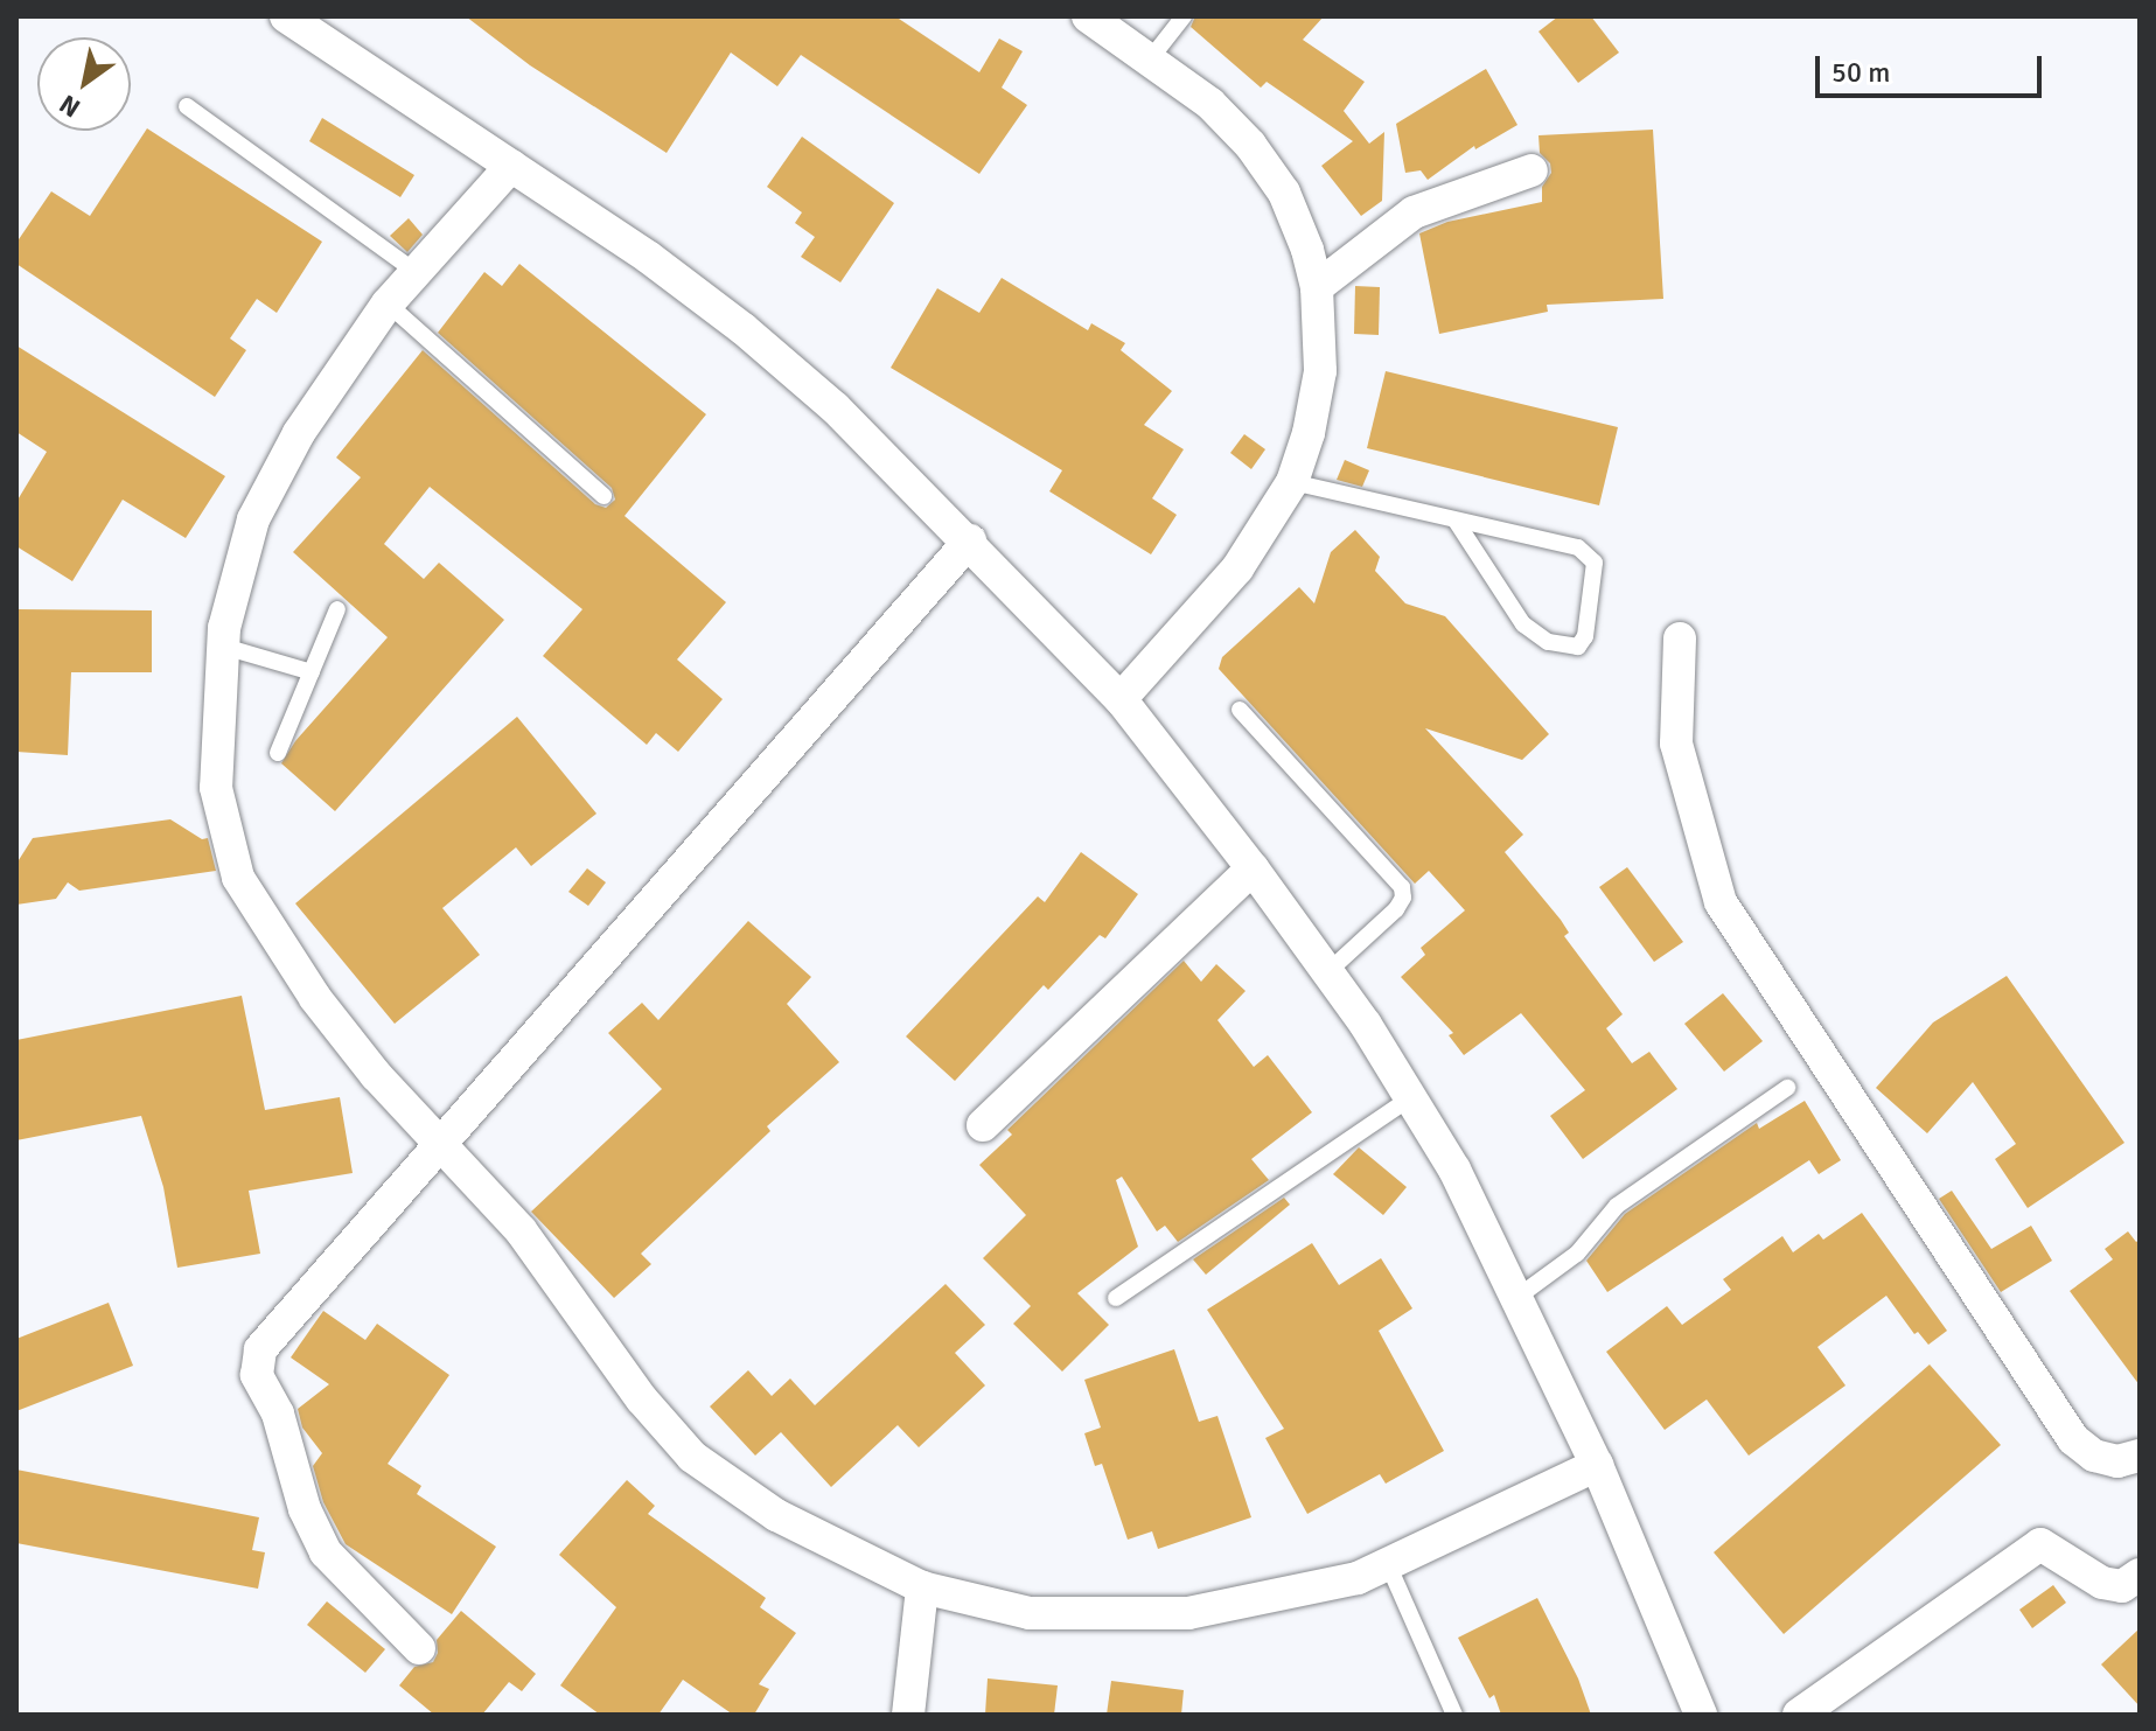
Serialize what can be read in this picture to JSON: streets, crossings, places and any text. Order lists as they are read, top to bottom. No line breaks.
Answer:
{"scale_bar":"50 m","north":"bottom left"}
